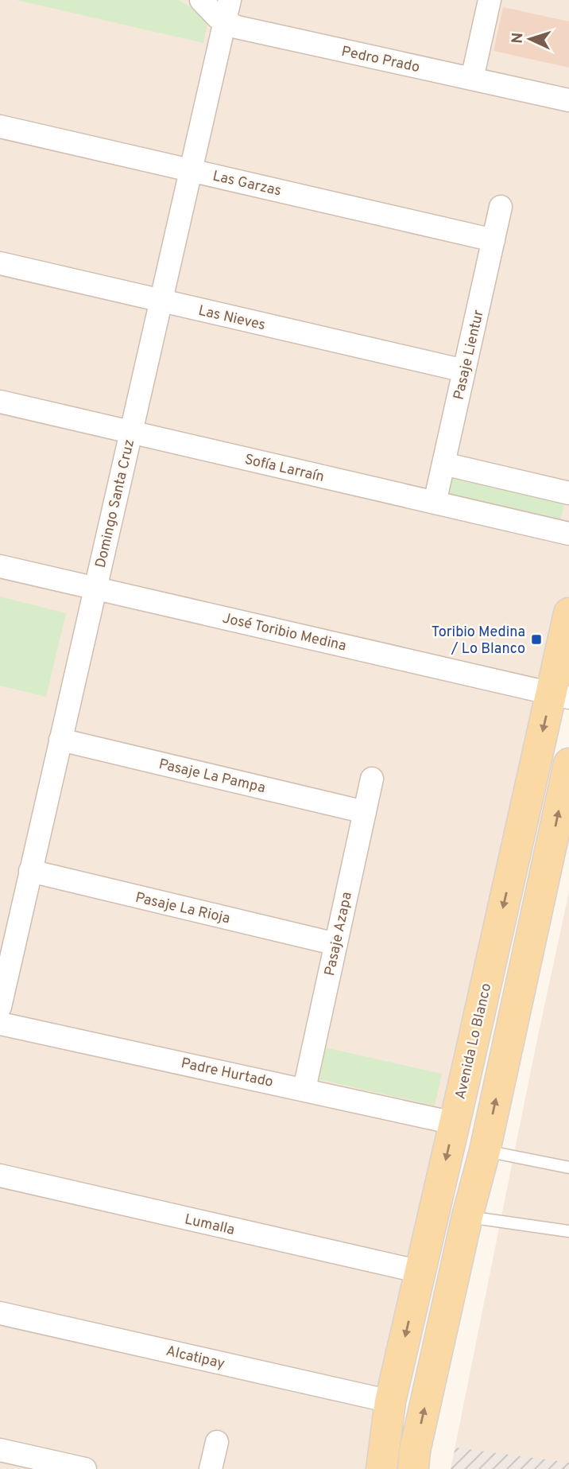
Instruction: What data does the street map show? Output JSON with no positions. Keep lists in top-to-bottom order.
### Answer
{
  "streets": {
    "main road": ["Avenida Lo Blanco"],
    "street": [
      "Pedro Prado",
      "Las Garzas",
      "Las Nieves",
      "Pasaje Lientur",
      "Sofía Larraín",
      "Domingo Santa Cruz",
      "José Toribio Medina",
      "Pasaje La Pampa",
      "Pasaje La Rioja",
      "Pasaje Azapa",
      "Padre Hurtado",
      "Lumalla",
      "Alcatipay"
    ]
  },
  "crossings": [
    ["Pedro Prado", "Domingo Santa Cruz"],
    ["Las Garzas", "Pasaje Lientur"],
    ["Las Garzas", "Domingo Santa Cruz"],
    ["Las Nieves", "Pasaje Lientur"],
    ["Las Nieves", "Domingo Santa Cruz"],
    ["Pasaje Lientur", "Sofía Larraín"],
    ["Sofía Larraín", "Domingo Santa Cruz"],
    ["Domingo Santa Cruz", "José Toribio Medina"],
    ["Domingo Santa Cruz", "Pasaje La Pampa"],
    ["Domingo Santa Cruz", "Pasaje La Rioja"],
    ["José Toribio Medina", "Avenida Lo Blanco"],
    ["Pasaje La Pampa", "Pasaje Azapa"],
    ["Pasaje La Rioja", "Pasaje Azapa"],
    ["Pasaje Azapa", "Padre Hurtado"],
    ["Avenida Lo Blanco", "Padre Hurtado"],
    ["Avenida Lo Blanco", "Lumalla"],
    ["Avenida Lo Blanco", "Alcatipay"]
  ],
  "places": {
    "transit": ["Toribio Medina / Lo Blanco"]
  },
  "north": "left"
}
